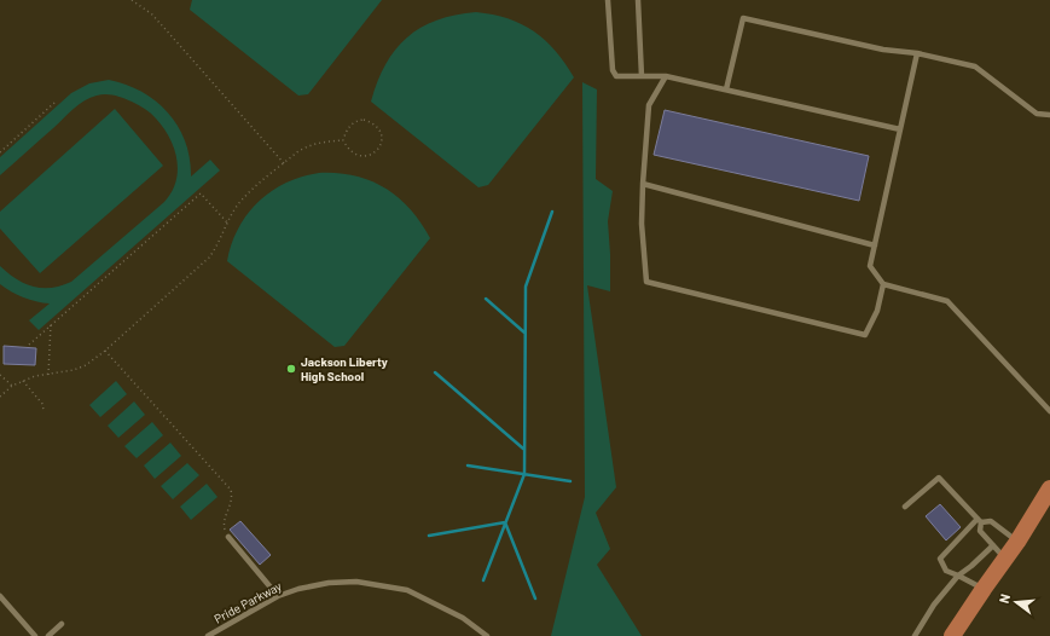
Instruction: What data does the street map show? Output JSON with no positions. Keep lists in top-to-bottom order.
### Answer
{
  "streets": {
    "lane": ["Pride Parkway"]
  },
  "places": ["Jackson Liberty High School"],
  "north": "left"
}
